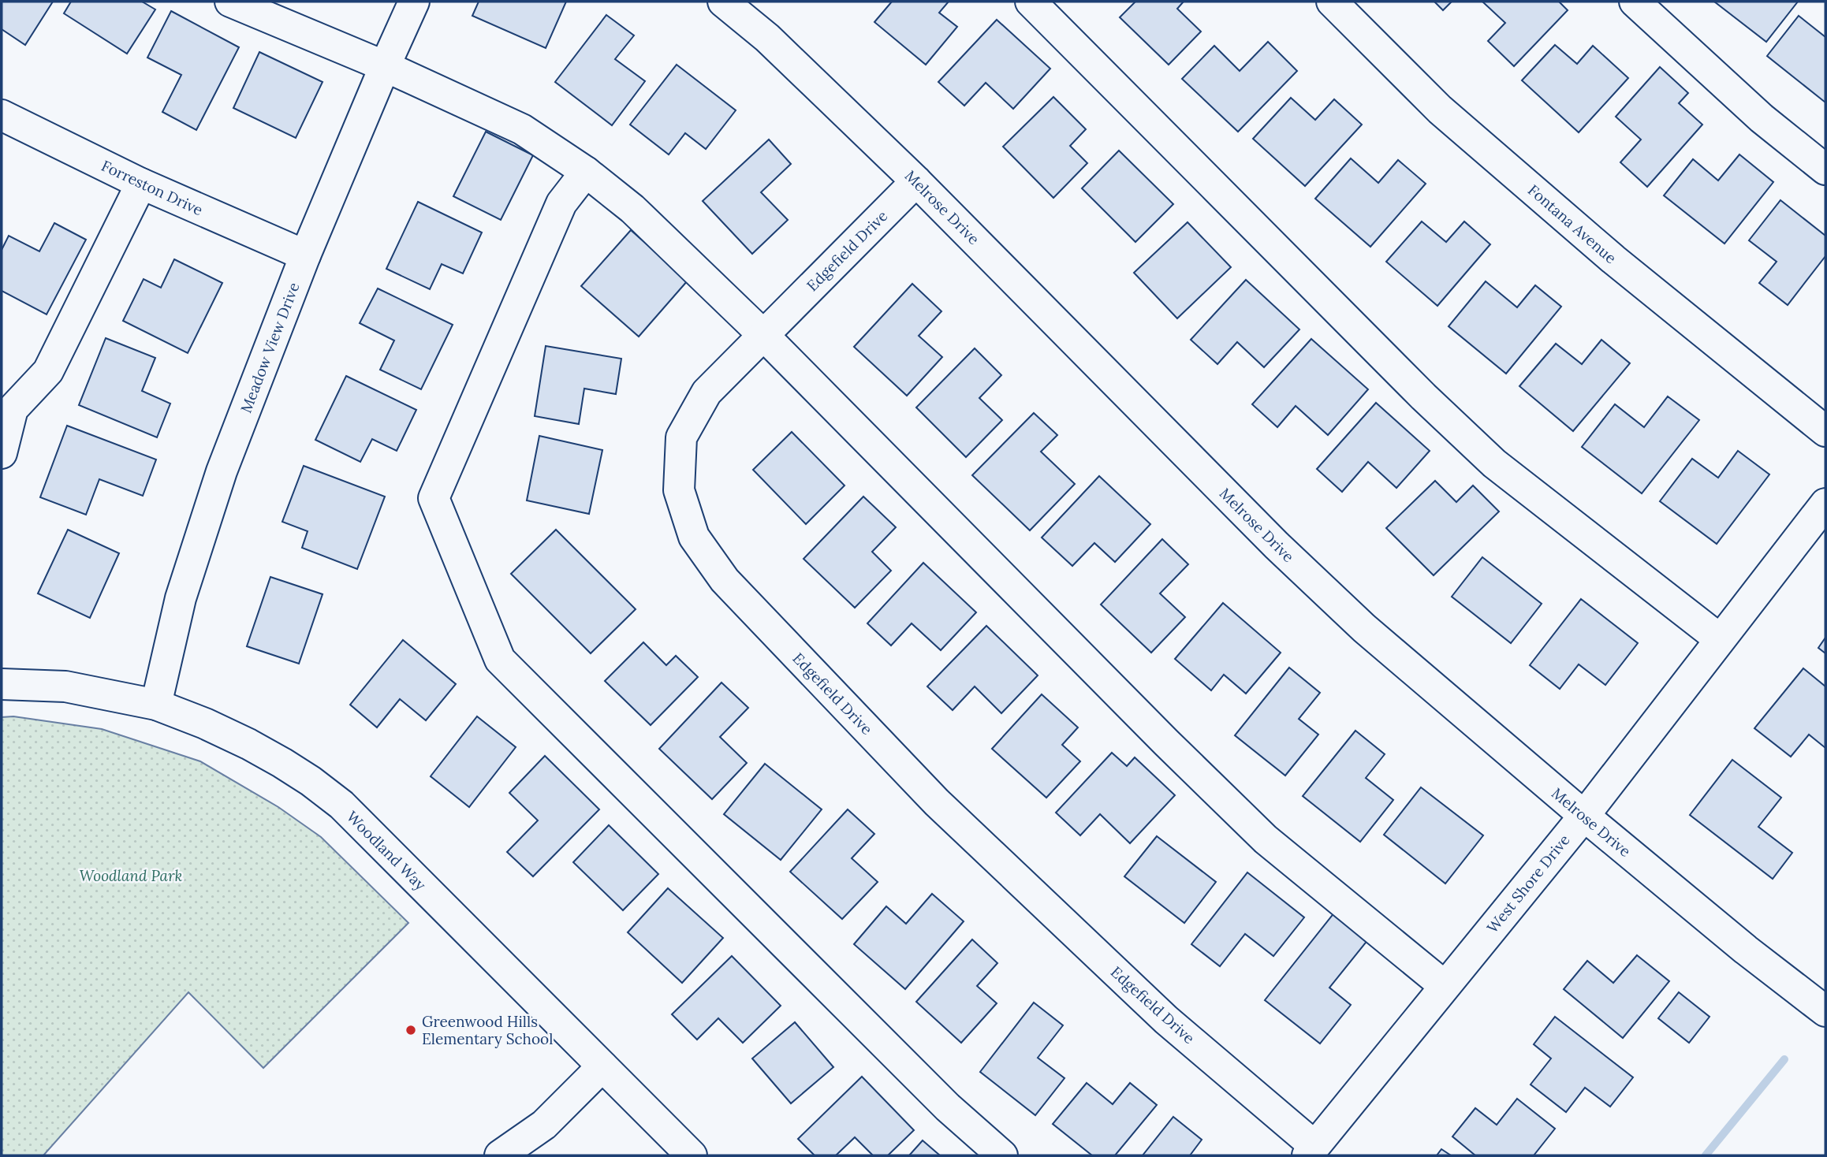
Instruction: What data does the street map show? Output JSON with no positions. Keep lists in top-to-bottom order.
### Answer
{
  "streets": {
    "street": [
      "Forreston Drive",
      "Melrose Drive",
      "Fontana Avenue",
      "Edgefield Drive",
      "Meadow View Drive",
      "Woodland Way",
      "West Shore Drive"
    ]
  },
  "crossings": [
    ["Forreston Drive", "Meadow View Drive"],
    ["Melrose Drive", "Edgefield Drive"],
    ["Melrose Drive", "West Shore Drive"],
    ["Edgefield Drive", "West Shore Drive"],
    ["Meadow View Drive", "Woodland Way"]
  ],
  "parks": ["Woodland Park"],
  "places": ["Greenwood Hills Elementary School"]
}
